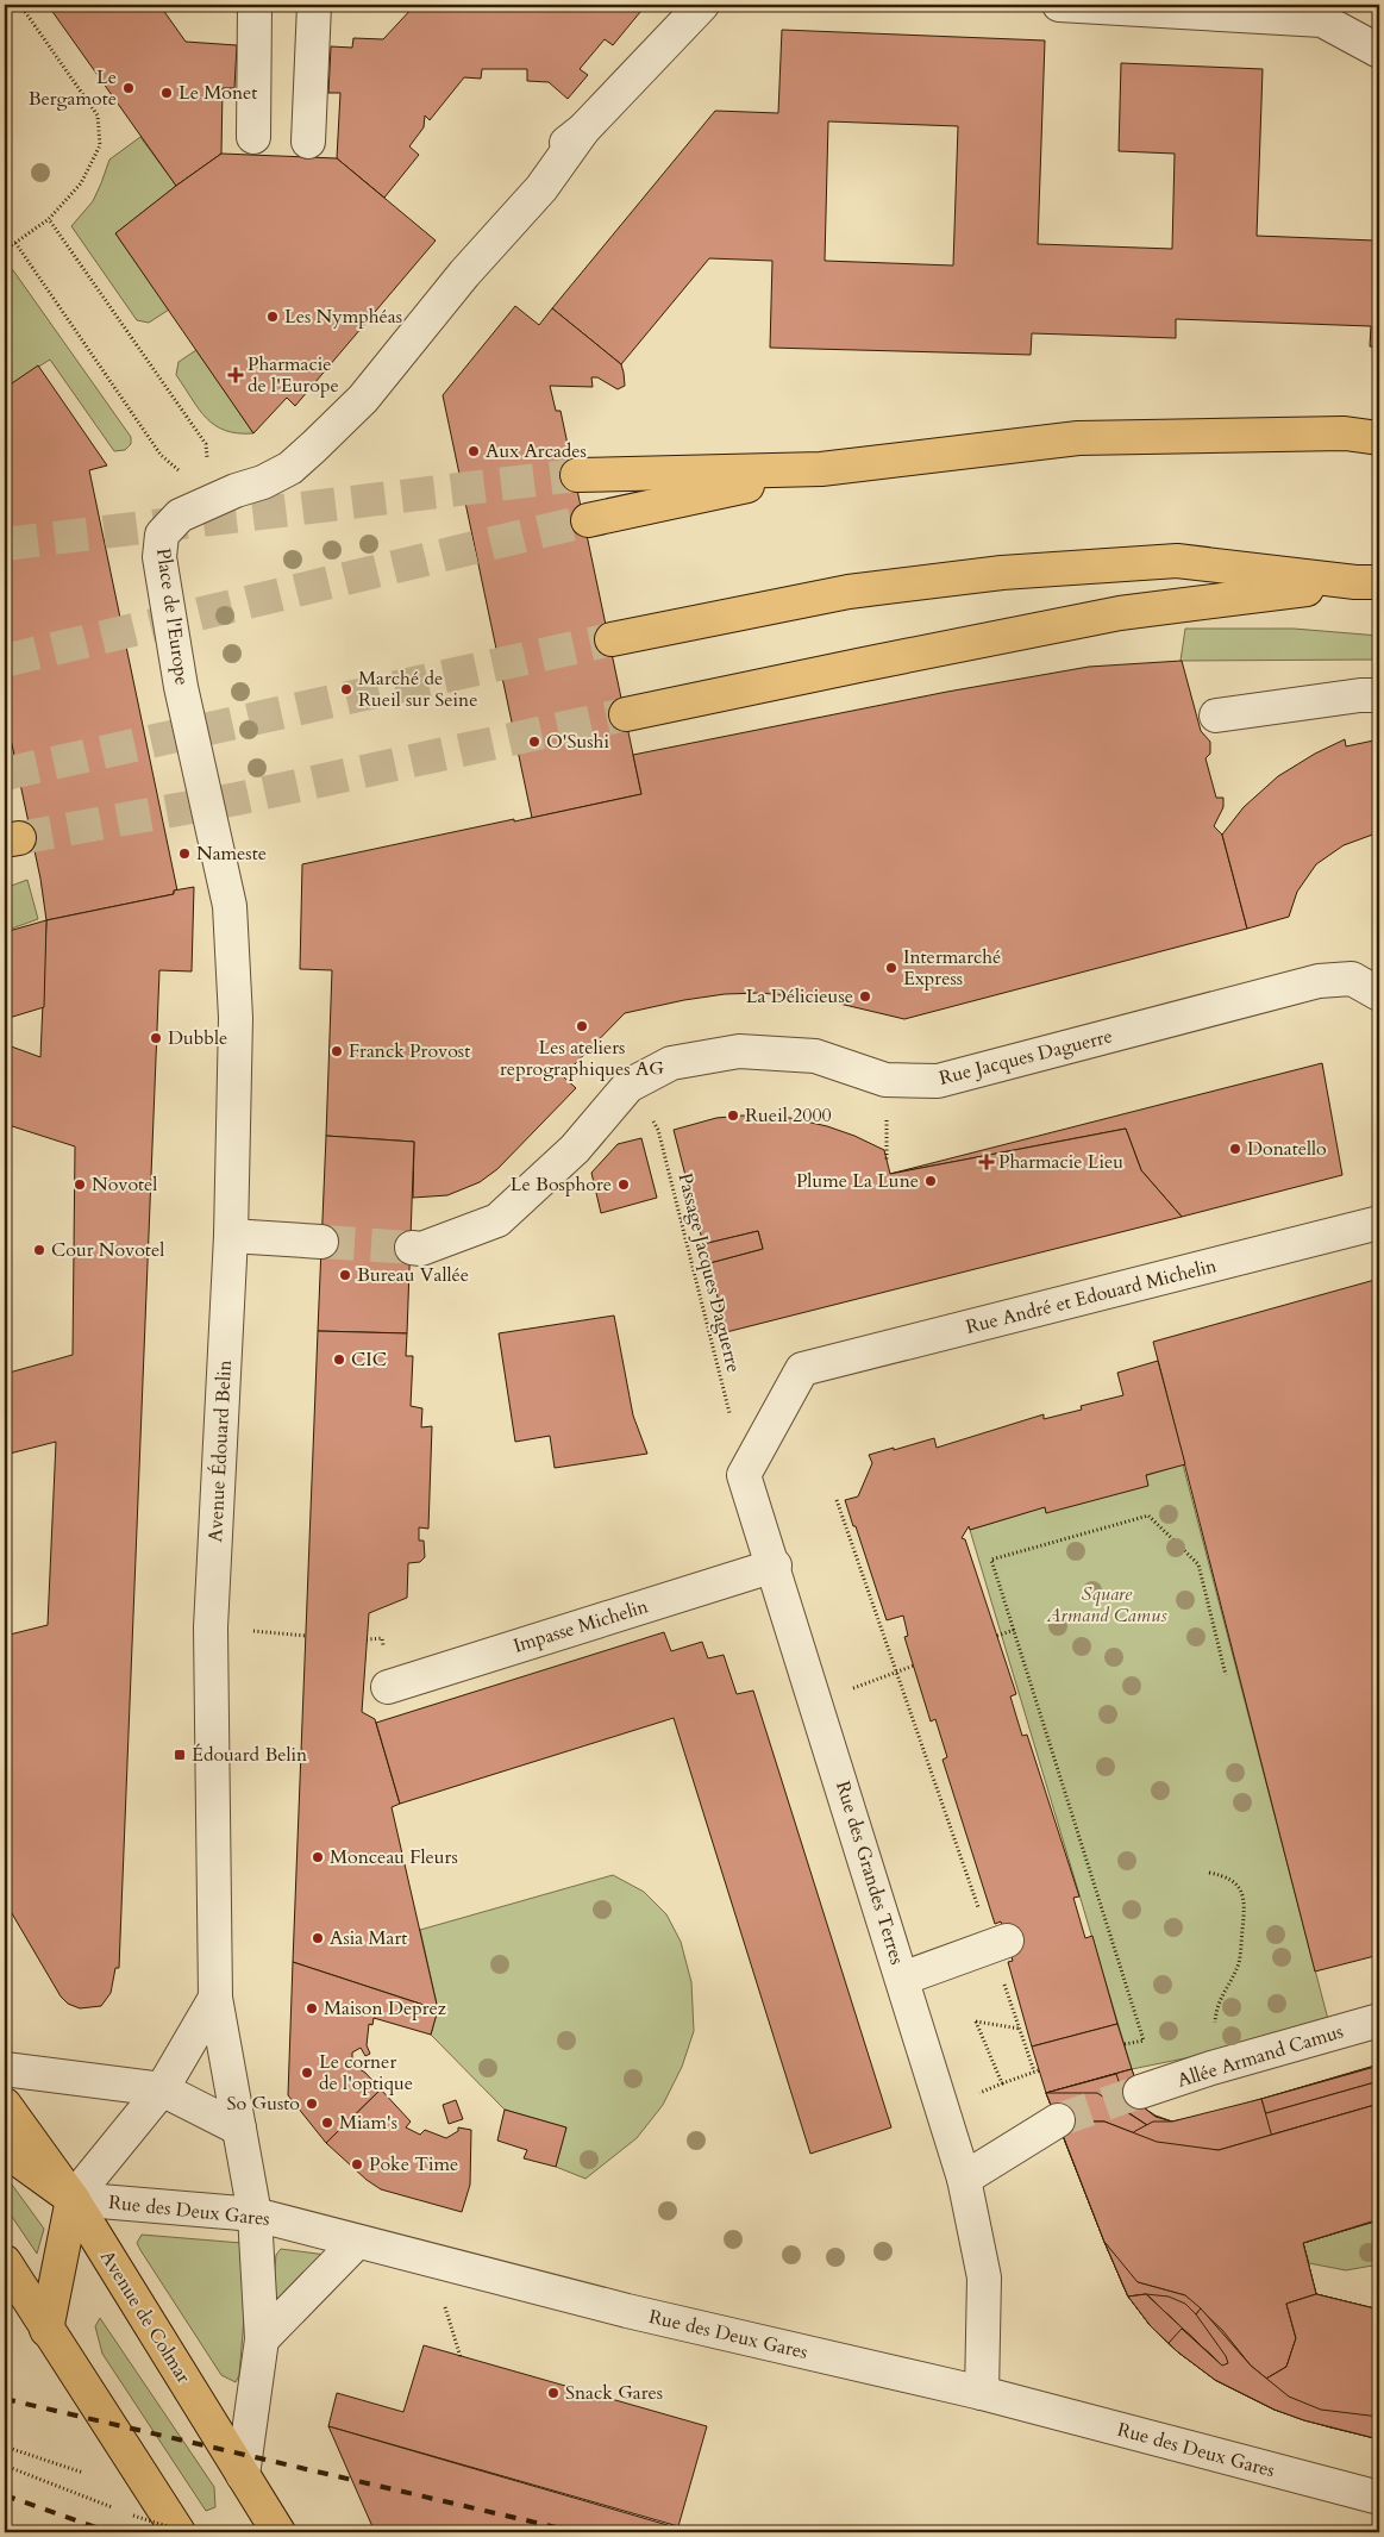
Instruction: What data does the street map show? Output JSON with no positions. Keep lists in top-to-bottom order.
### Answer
{
  "streets": {
    "main road": ["Avenue de Colmar"],
    "street": [
      "Place de l'Europe",
      "Rue Jacques Daguerre",
      "Rue André et Edouard Michelin",
      "Avenue Édouard Belin",
      "Impasse Michelin",
      "Rue des Grandes Terres",
      "Allée Armand Camus",
      "Rue des Deux Gares"
    ],
    "path": ["Passage Jacques Daguerre"]
  },
  "crossings": [
    ["Place de l'Europe", "Avenue Édouard Belin"],
    ["Rue Jacques Daguerre", "Passage Jacques Daguerre"],
    ["Passage Jacques Daguerre", "Rue André et Edouard Michelin"],
    ["Passage Jacques Daguerre", "Rue des Grandes Terres"],
    ["Rue André et Edouard Michelin", "Rue des Grandes Terres"],
    ["Avenue Édouard Belin", "Rue des Deux Gares"],
    ["Avenue Édouard Belin", "Avenue de Colmar"],
    ["Impasse Michelin", "Rue des Grandes Terres"],
    ["Rue des Grandes Terres", "Rue des Deux Gares"],
    ["Rue des Deux Gares", "Avenue de Colmar"]
  ],
  "parks": ["Square Armand Camus"],
  "places": {
    "other": [
      "Le Bergamote",
      "Le Monet",
      "Les Nymphéas",
      "Aux Arcades",
      "Marché de Rueil sur Seine",
      "O'Sushi",
      "Nameste",
      "Intermarché Express",
      "La Délicieuse",
      "Les ateliers reprographiques AG",
      "Dubble",
      "Franck Provost",
      "Rueil 2000",
      "Donatello",
      "Plume La Lune",
      "Novotel",
      "Le Bosphore",
      "Cour Novotel",
      "Bureau Vallée",
      "CIC",
      "Monceau Fleurs",
      "Asia Mart",
      "Maison Deprez",
      "Le corner de l'optique",
      "So Gusto",
      "Miam's",
      "Poke Time",
      "Snack Gares"
    ],
    "health": ["Pharmacie de l'Europe", "Pharmacie Lieu"],
    "transit": ["Édouard Belin"]
  }
}
